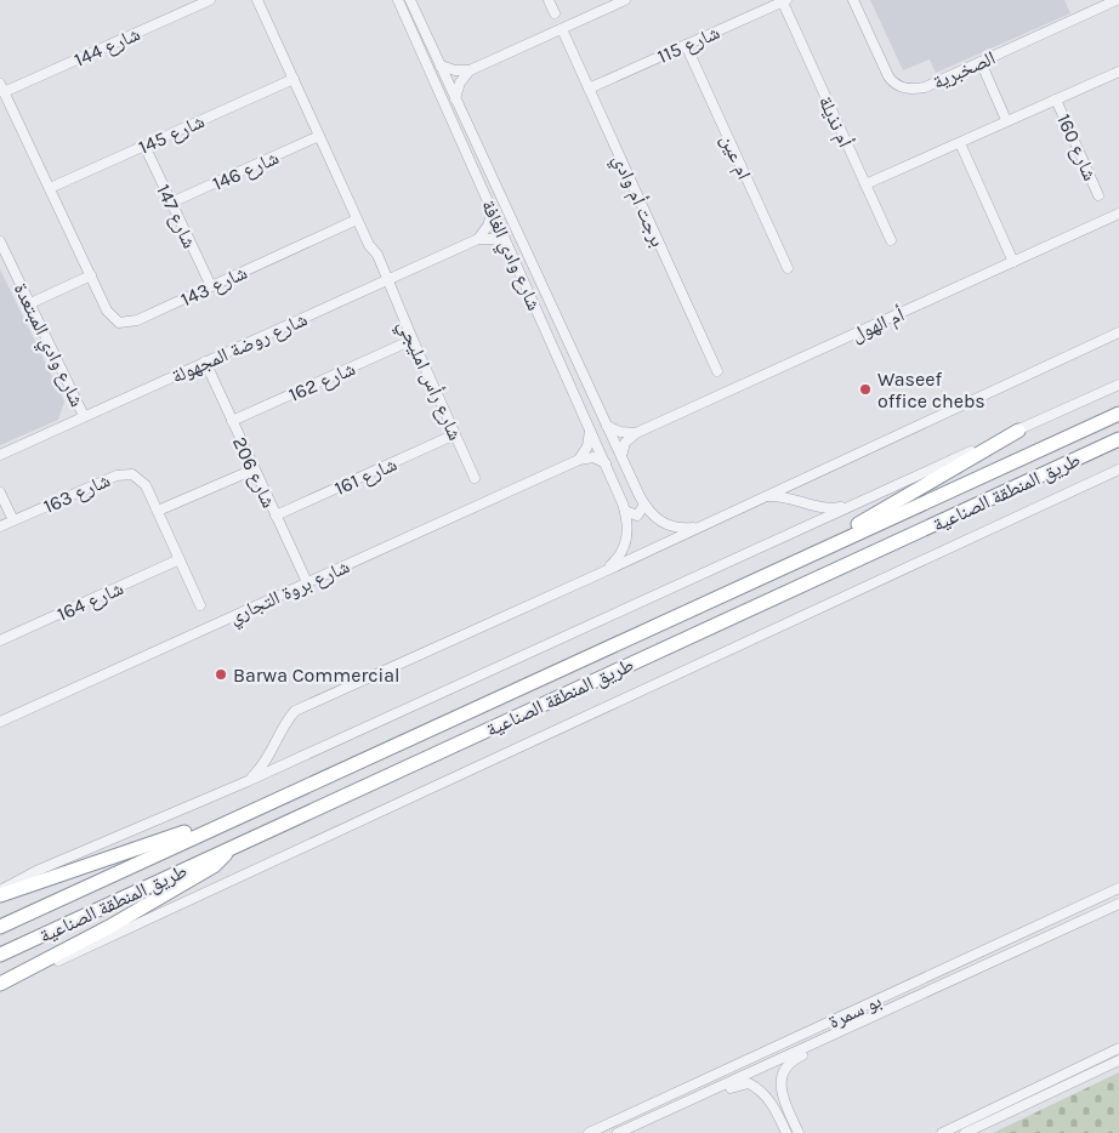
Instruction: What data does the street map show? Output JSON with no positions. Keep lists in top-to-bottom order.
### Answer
{
  "streets": {
    "highway": ["طريق المنطقة الصناعية"],
    "street": [
      "شارع 115",
      "شارع 144",
      "الصخبرية",
      "أم نذيلة",
      "شارع 145",
      "شارع 160",
      "ام عين",
      "شارع 146",
      "برجت أم وادي",
      "شارع 147",
      "شارع وادي الغافة",
      "شارع 143",
      "أم الهول",
      "شارع وادي المبتعدة",
      "شارع روضة المجهولة",
      "شارع رأس امليجي",
      "شارع 162",
      "شارع 206",
      "شارع 161",
      "شارع 163",
      "شارع بروة التجاري",
      "شارع 164",
      "بو سمرة"
    ]
  },
  "crossings": [
    ["شارع 115", "أم نذيلة"],
    ["شارع 115", "ام عين"],
    ["شارع 115", "برجت أم وادي"],
    ["شارع 144", "شارع 143"],
    ["شارع 145", "شارع 147"],
    ["شارع 145", "شارع 143"],
    ["شارع 146", "شارع 147"],
    ["شارع 147", "شارع 143"],
    ["شارع وادي المبتعدة", "شارع روضة المجهولة"],
    ["شارع روضة المجهولة", "شارع رأس امليجي"],
    ["شارع روضة المجهولة", "شارع 206"],
    ["شارع رأس امليجي", "شارع 162"],
    ["شارع رأس امليجي", "شارع 161"],
    ["شارع 162", "شارع 206"],
    ["شارع 206", "شارع 161"],
    ["شارع 206", "شارع بروة التجاري"],
    ["شارع 163", "شارع 164"]
  ],
  "places": ["Waseef office chebs", "Barwa Commercial"]
}
